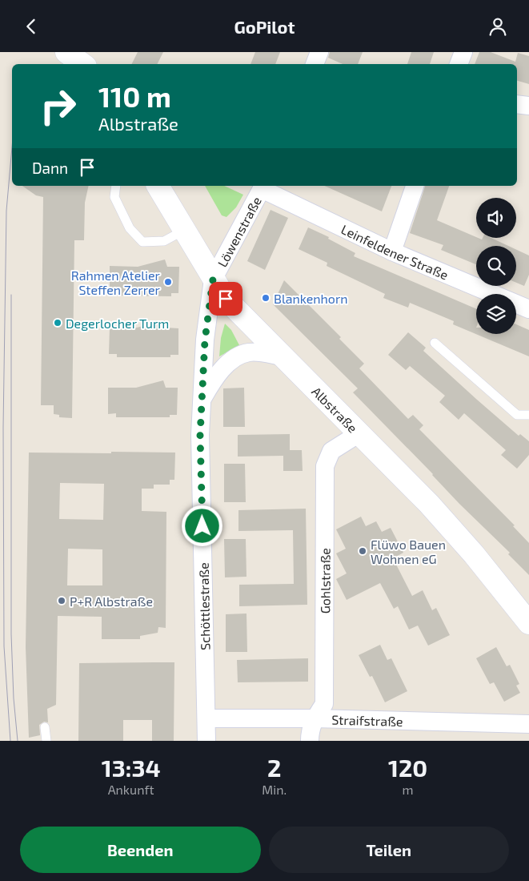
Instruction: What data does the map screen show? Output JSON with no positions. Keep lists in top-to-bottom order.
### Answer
{
  "streets": {
    "street": [
      "Löwenstraße",
      "Leinfeldener Straße",
      "Albstraße",
      "Gohlstraße",
      "Schöttlestraße",
      "Straifstraße"
    ]
  },
  "crossings": [
    ["Löwenstraße", "Leinfeldener Straße"],
    ["Löwenstraße", "Albstraße"],
    ["Löwenstraße", "Schöttlestraße"],
    ["Albstraße", "Gohlstraße"],
    ["Albstraße", "Schöttlestraße"],
    ["Gohlstraße", "Straifstraße"],
    ["Schöttlestraße", "Straifstraße"]
  ],
  "places": [
    "Rahmen Atelier Steffen Zerrer",
    "Blankenhorn",
    "Degerlocher Turm",
    "Flüwo Bauen Wohnen eG",
    "P+R Albstraße"
  ],
  "page": {
    "header": "GoPilot",
    "turn": ["110 m", "Albstraße"],
    "then": "Dann",
    "eta": [
      "13:34",
      "Ankunft",
      "2",
      "Min.",
      "120",
      "m"
    ],
    "buttons": ["Beenden", "Teilen"]
  }
}
